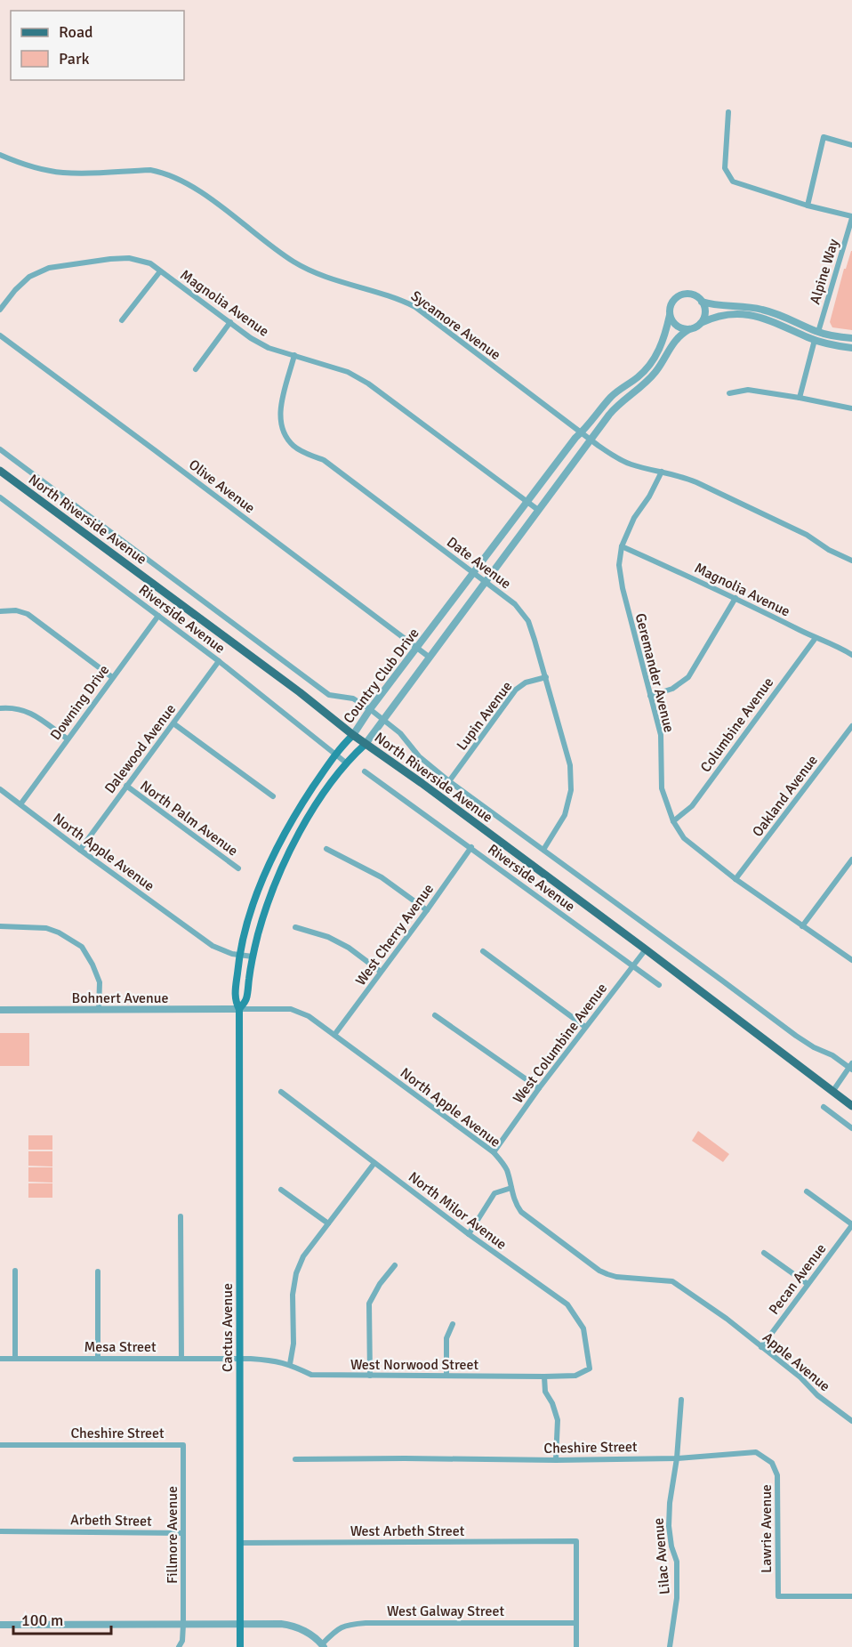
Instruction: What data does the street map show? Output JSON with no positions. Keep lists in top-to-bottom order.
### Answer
{
  "streets": {
    "main road": ["North Riverside Avenue", "Country Club Drive", "Cactus Avenue"],
    "street": [
      "Alpine Way",
      "Magnolia Avenue",
      "Sycamore Avenue",
      "Olive Avenue",
      "Date Avenue",
      "Riverside Avenue",
      "Geremander Avenue",
      "Downing Drive",
      "Lupin Avenue",
      "Columbine Avenue",
      "Dalewood Avenue",
      "Oakland Avenue",
      "North Palm Avenue",
      "North Apple Avenue",
      "West Cherry Avenue",
      "Bohnert Avenue",
      "West Columbine Avenue",
      "North Milor Avenue",
      "Pecan Avenue",
      "Mesa Street",
      "Apple Avenue",
      "West Norwood Street",
      "Cheshire Street",
      "Arbeth Street",
      "Lawrie Avenue",
      "West Arbeth Street",
      "Fillmore Avenue",
      "Lilac Avenue",
      "West Galway Street"
    ]
  },
  "crossings": [
    ["Magnolia Avenue", "Date Avenue"],
    ["Magnolia Avenue", "Geremander Avenue"],
    ["Magnolia Avenue", "Country Club Drive"],
    ["Magnolia Avenue", "Columbine Avenue"],
    ["Sycamore Avenue", "Geremander Avenue"],
    ["Sycamore Avenue", "Country Club Drive"],
    ["Olive Avenue", "Country Club Drive"],
    ["North Riverside Avenue", "Date Avenue"],
    ["North Riverside Avenue", "Country Club Drive"],
    ["North Riverside Avenue", "Lupin Avenue"],
    ["North Riverside Avenue", "West Columbine Avenue"],
    ["Date Avenue", "Country Club Drive"],
    ["Date Avenue", "Lupin Avenue"],
    ["Riverside Avenue", "Country Club Drive"],
    ["Riverside Avenue", "Downing Drive"],
    ["Riverside Avenue", "Dalewood Avenue"],
    ["Riverside Avenue", "West Cherry Avenue"],
    ["Riverside Avenue", "West Columbine Avenue"],
    ["Geremander Avenue", "Columbine Avenue"],
    ["Geremander Avenue", "Oakland Avenue"],
    ["Country Club Drive", "North Apple Avenue"],
    ["Country Club Drive", "Bohnert Avenue"],
    ["Country Club Drive", "Cactus Avenue"],
    ["Downing Drive", "North Apple Avenue"],
    ["Dalewood Avenue", "North Palm Avenue"],
    ["Dalewood Avenue", "North Apple Avenue"],
    ["North Apple Avenue", "West Cherry Avenue"],
    ["North Apple Avenue", "Bohnert Avenue"],
    ["North Apple Avenue", "West Columbine Avenue"],
    ["North Apple Avenue", "Cactus Avenue"],
    ["North Apple Avenue", "Apple Avenue"],
    ["Bohnert Avenue", "Cactus Avenue"],
    ["North Milor Avenue", "West Norwood Street"],
    ["Pecan Avenue", "Apple Avenue"],
    ["Cactus Avenue", "Mesa Street"],
    ["Cactus Avenue", "West Norwood Street"],
    ["Cactus Avenue", "West Arbeth Street"],
    ["Mesa Street", "West Norwood Street"],
    ["Cheshire Street", "Lawrie Avenue"],
    ["Cheshire Street", "Fillmore Avenue"],
    ["Cheshire Street", "Lilac Avenue"],
    ["Arbeth Street", "Fillmore Avenue"],
    ["West Arbeth Street", "West Galway Street"]
  ],
  "legend": ["Road", "Park"],
  "scale_bar": "100 m"
}
